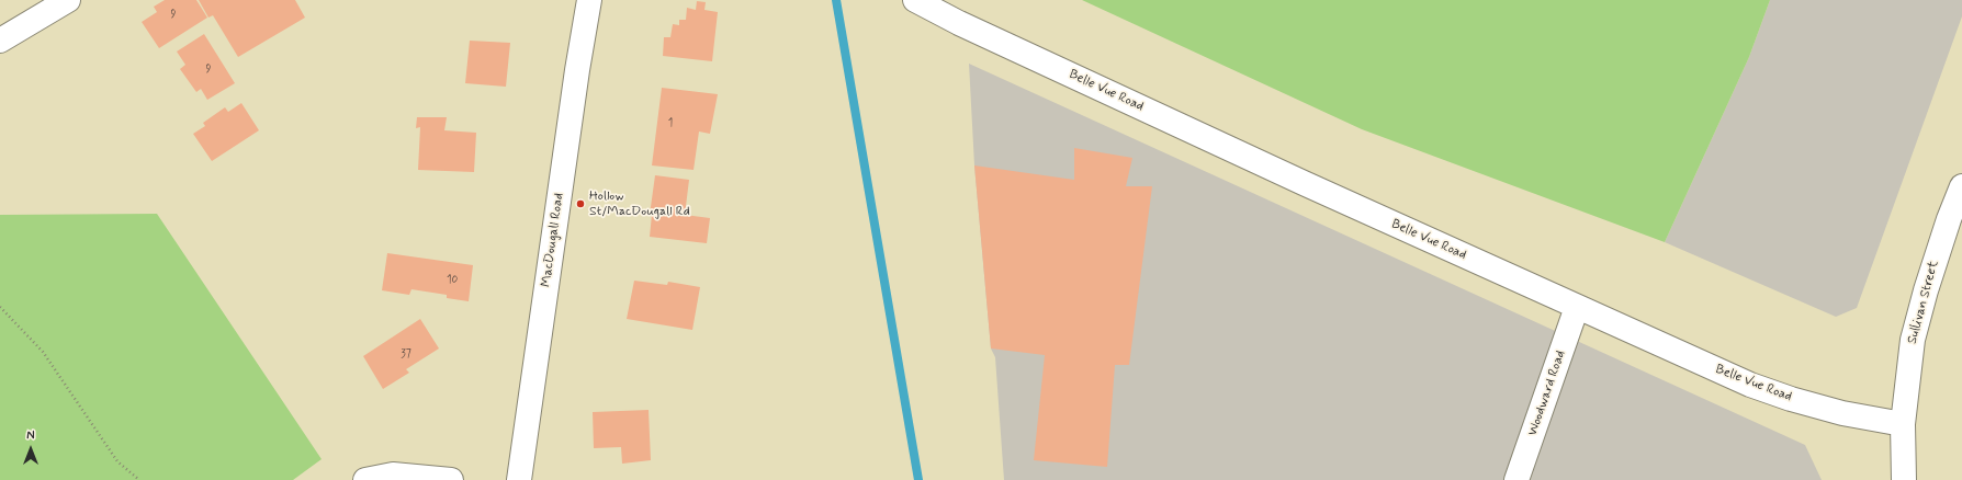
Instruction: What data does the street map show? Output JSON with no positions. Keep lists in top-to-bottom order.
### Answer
{
  "streets": {
    "street": [
      "Belle Vue Road",
      "MacDougall Road",
      "Sullivan Street",
      "Woodward Road"
    ]
  },
  "crossings": [
    ["Belle Vue Road", "Sullivan Street"],
    ["Belle Vue Road", "Woodward Road"]
  ],
  "places": ["Hollow St/MacDougall Rd"],
  "house_numbers": [
    "9",
    "9",
    "1",
    "10",
    "37"
  ],
  "north": "top"
}
